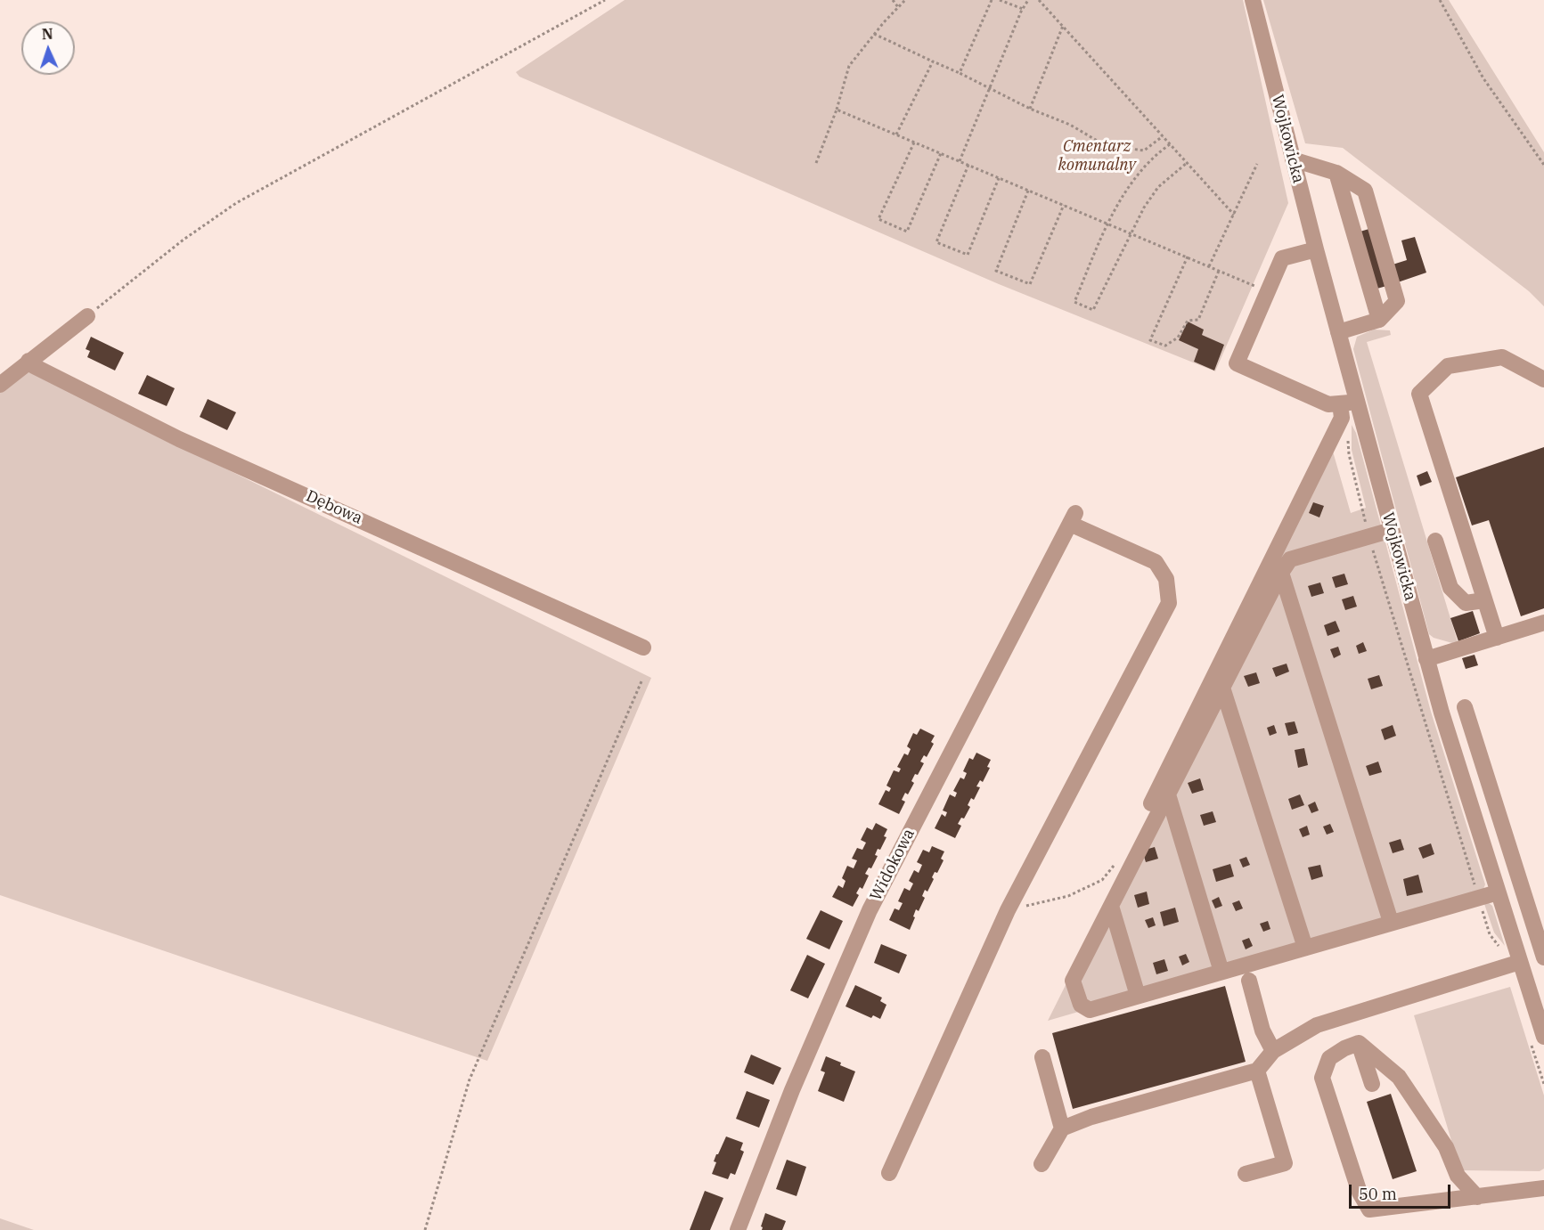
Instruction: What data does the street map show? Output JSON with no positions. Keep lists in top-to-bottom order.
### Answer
{
  "streets": {
    "street": ["Wojkowicka", "Dębowa", "Widokowa"]
  },
  "parks": ["Cmentarz komunalny"],
  "scale_bar": "50 m",
  "north": "top"
}
